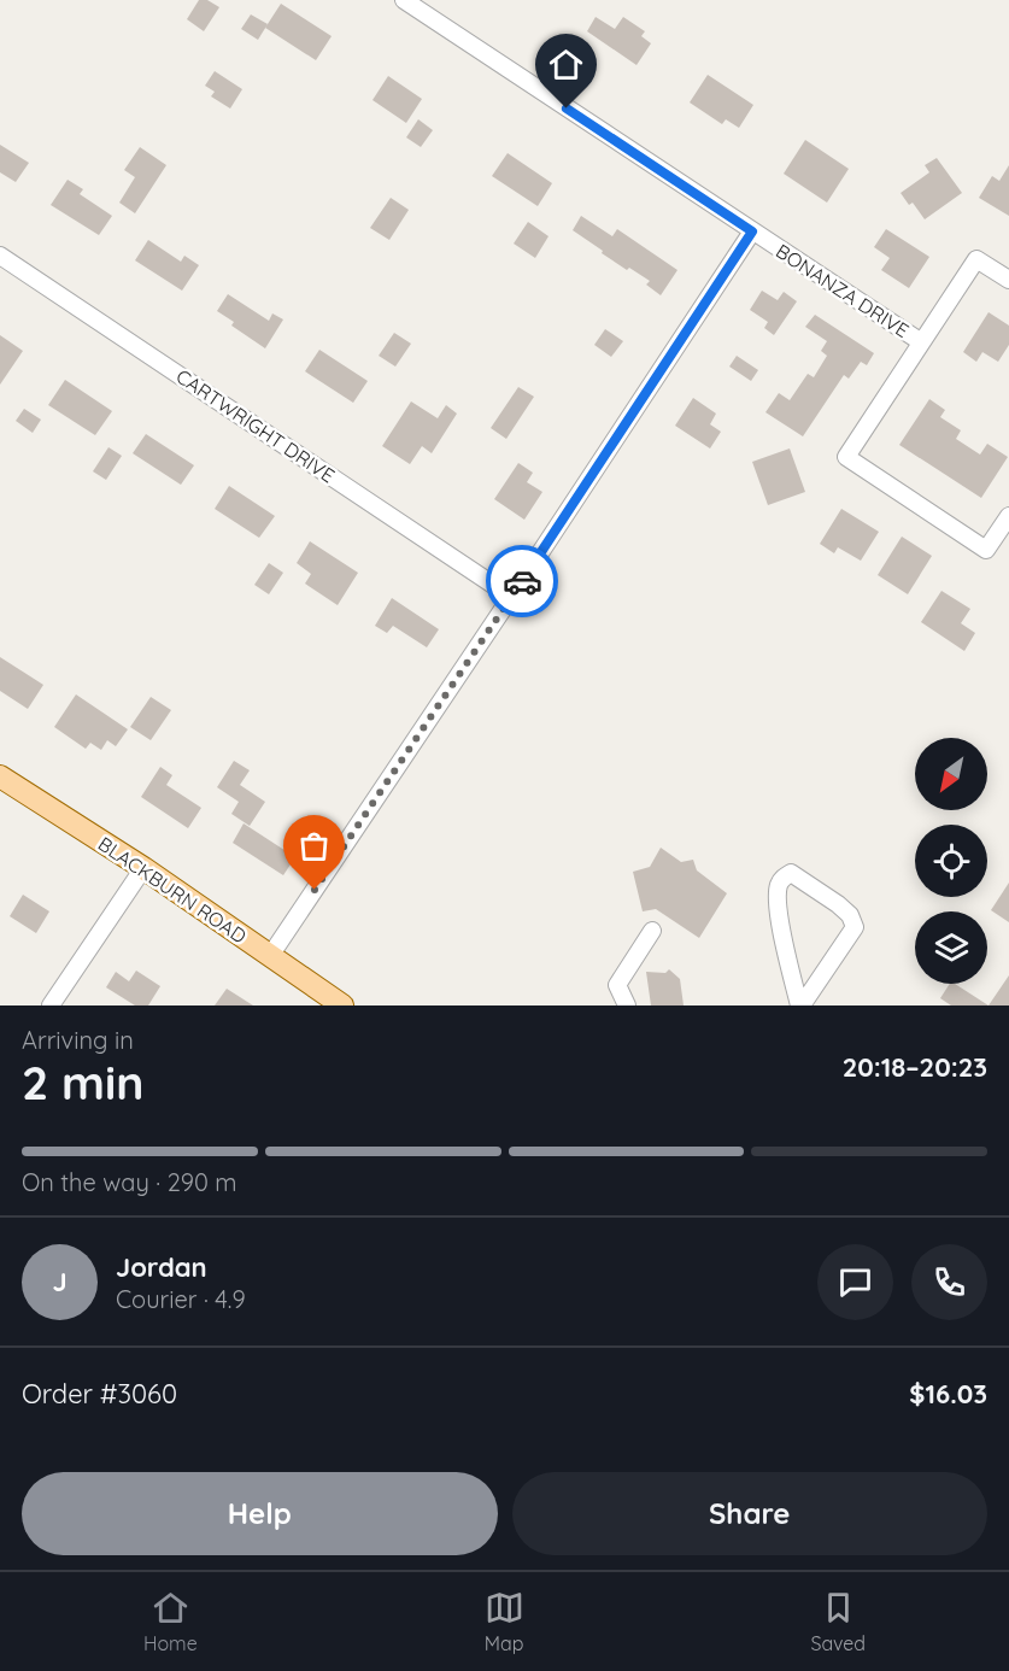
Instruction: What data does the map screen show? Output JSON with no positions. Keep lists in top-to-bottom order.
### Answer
{
  "streets": {
    "main road": ["BLACKBURN ROAD"],
    "street": ["BONANZA DRIVE", "CARTWRIGHT DRIVE"]
  },
  "north": "bottom left",
  "page": {
    "heading": ["2 min", "Arriving in", "20:18–20:23"],
    "panel": [
      "Jordan",
      "Courier · 4.9",
      "Order #3060",
      "$16.03"
    ],
    "bar": "On the way · 290 m",
    "round": "J",
    "buttons": ["Help", "Share"],
    "tabs": ["Home", "Map", "Saved"]
  }
}
